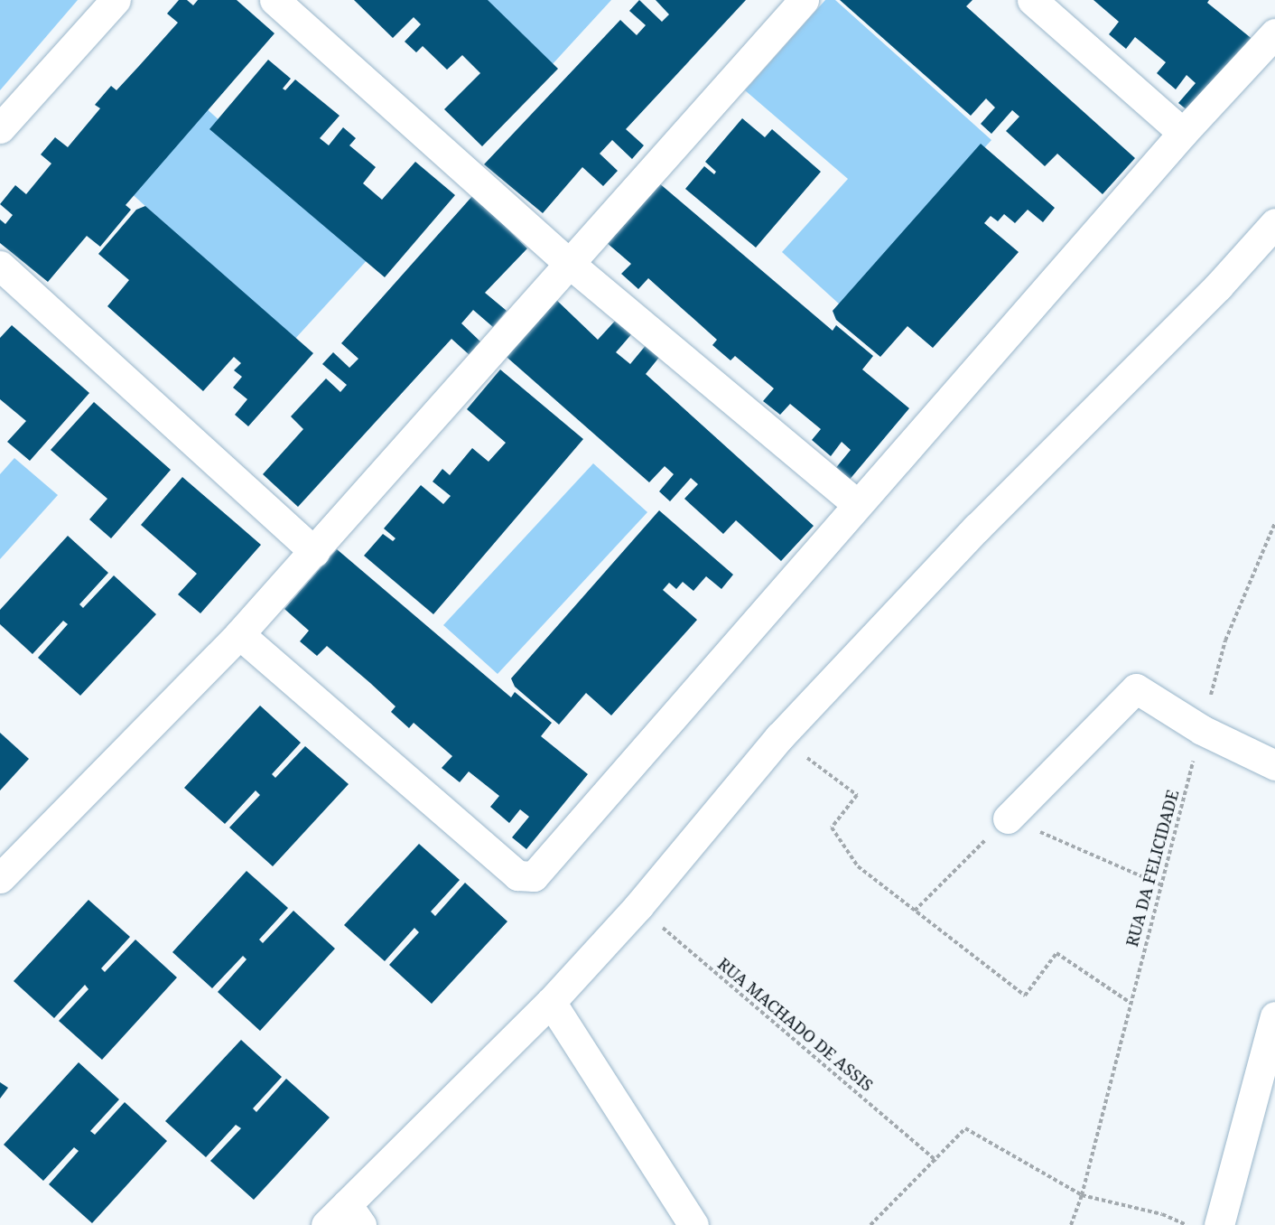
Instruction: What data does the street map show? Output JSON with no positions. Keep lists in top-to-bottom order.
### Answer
{
  "streets": {
    "path": ["RUA DA FELICIDADE", "RUA MACHADO DE ASSIS"]
  }
}
